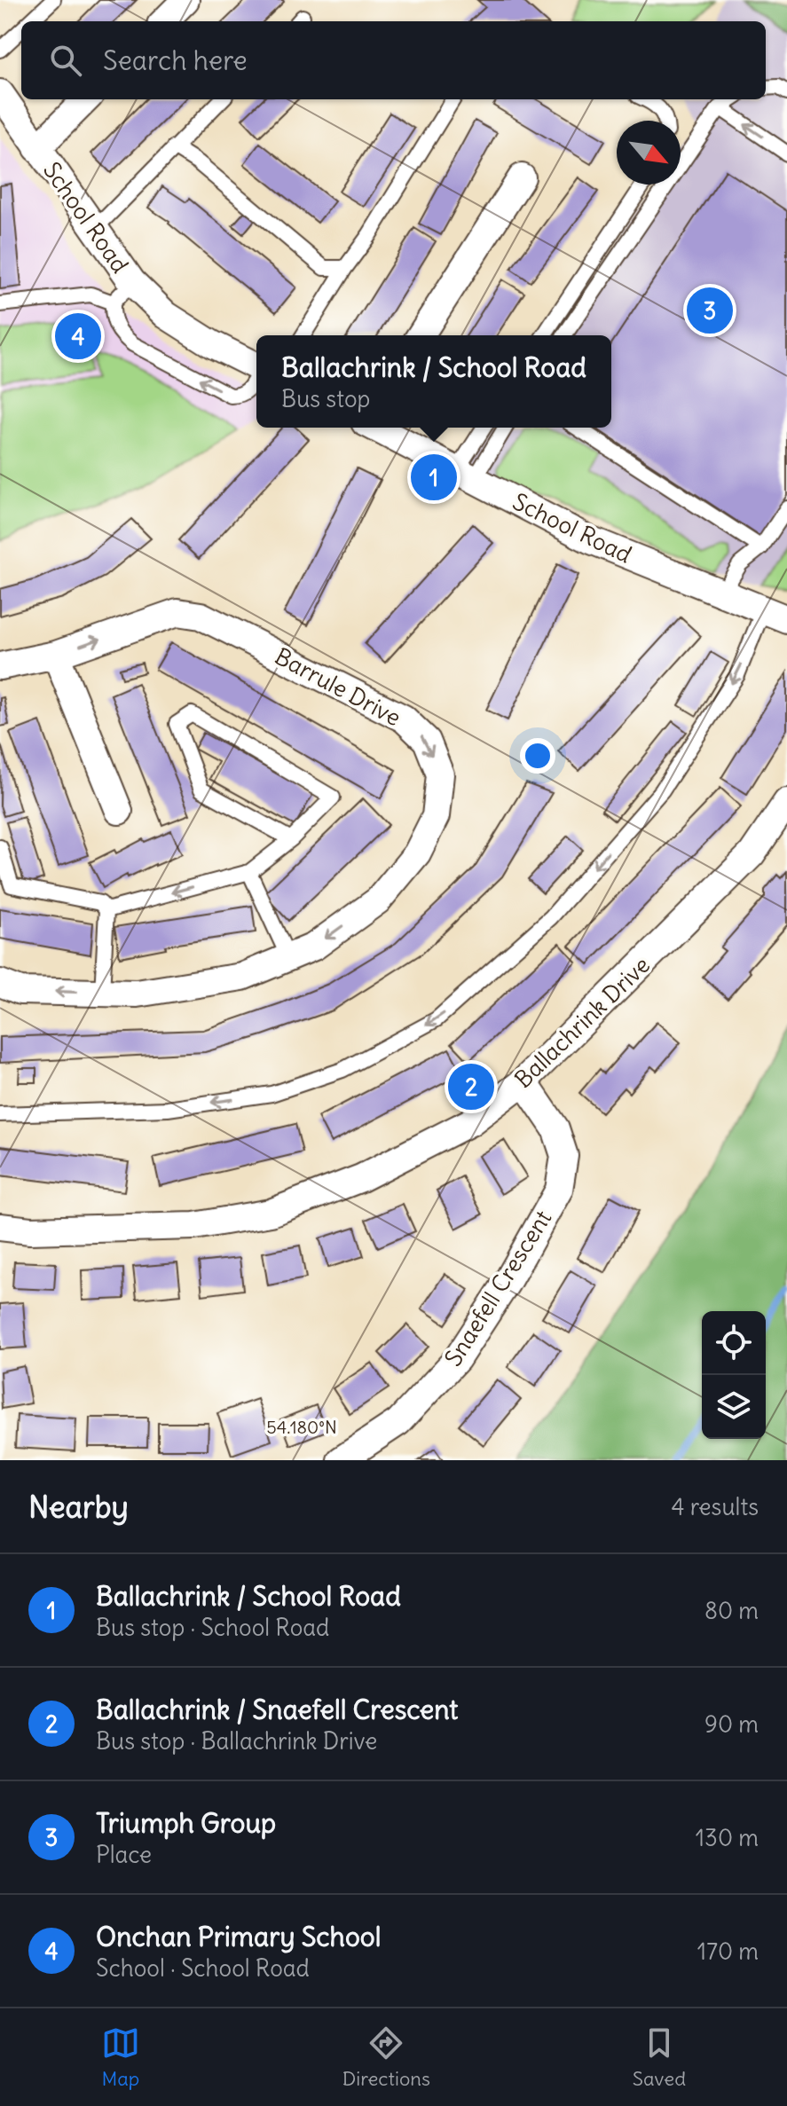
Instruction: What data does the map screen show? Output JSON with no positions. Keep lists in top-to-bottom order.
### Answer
{
  "streets": {
    "street": [
      "School Road",
      "Barrule Drive",
      "Ballachrink Drive",
      "Snaefell Crescent"
    ]
  },
  "crossings": [
    ["Ballachrink Drive", "Snaefell Crescent"]
  ],
  "north": "bottom right",
  "page": {
    "search": "Search here",
    "pins": [
      "3",
      "4",
      "1",
      "2"
    ],
    "popup": ["Ballachrink / School Road", "Bus stop"],
    "heading": ["Nearby", "4 results"],
    "list": [
      {
        "mark": "1",
        "name": "Ballachrink / School Road",
        "note": "Bus stop · School Road",
        "value": "80 m"
      },
      {
        "mark": "2",
        "name": "Ballachrink / Snaefell Crescent",
        "note": "Bus stop · Ballachrink Drive",
        "value": "90 m"
      },
      {
        "mark": "3",
        "name": "Triumph Group",
        "note": "Place",
        "value": "130 m"
      },
      {
        "mark": "4",
        "name": "Onchan Primary School",
        "note": "School · School Road",
        "value": "170 m"
      }
    ],
    "nav": ["Map", "Directions", "Saved"]
  },
  "coordinates": ["54.180°N"]
}
